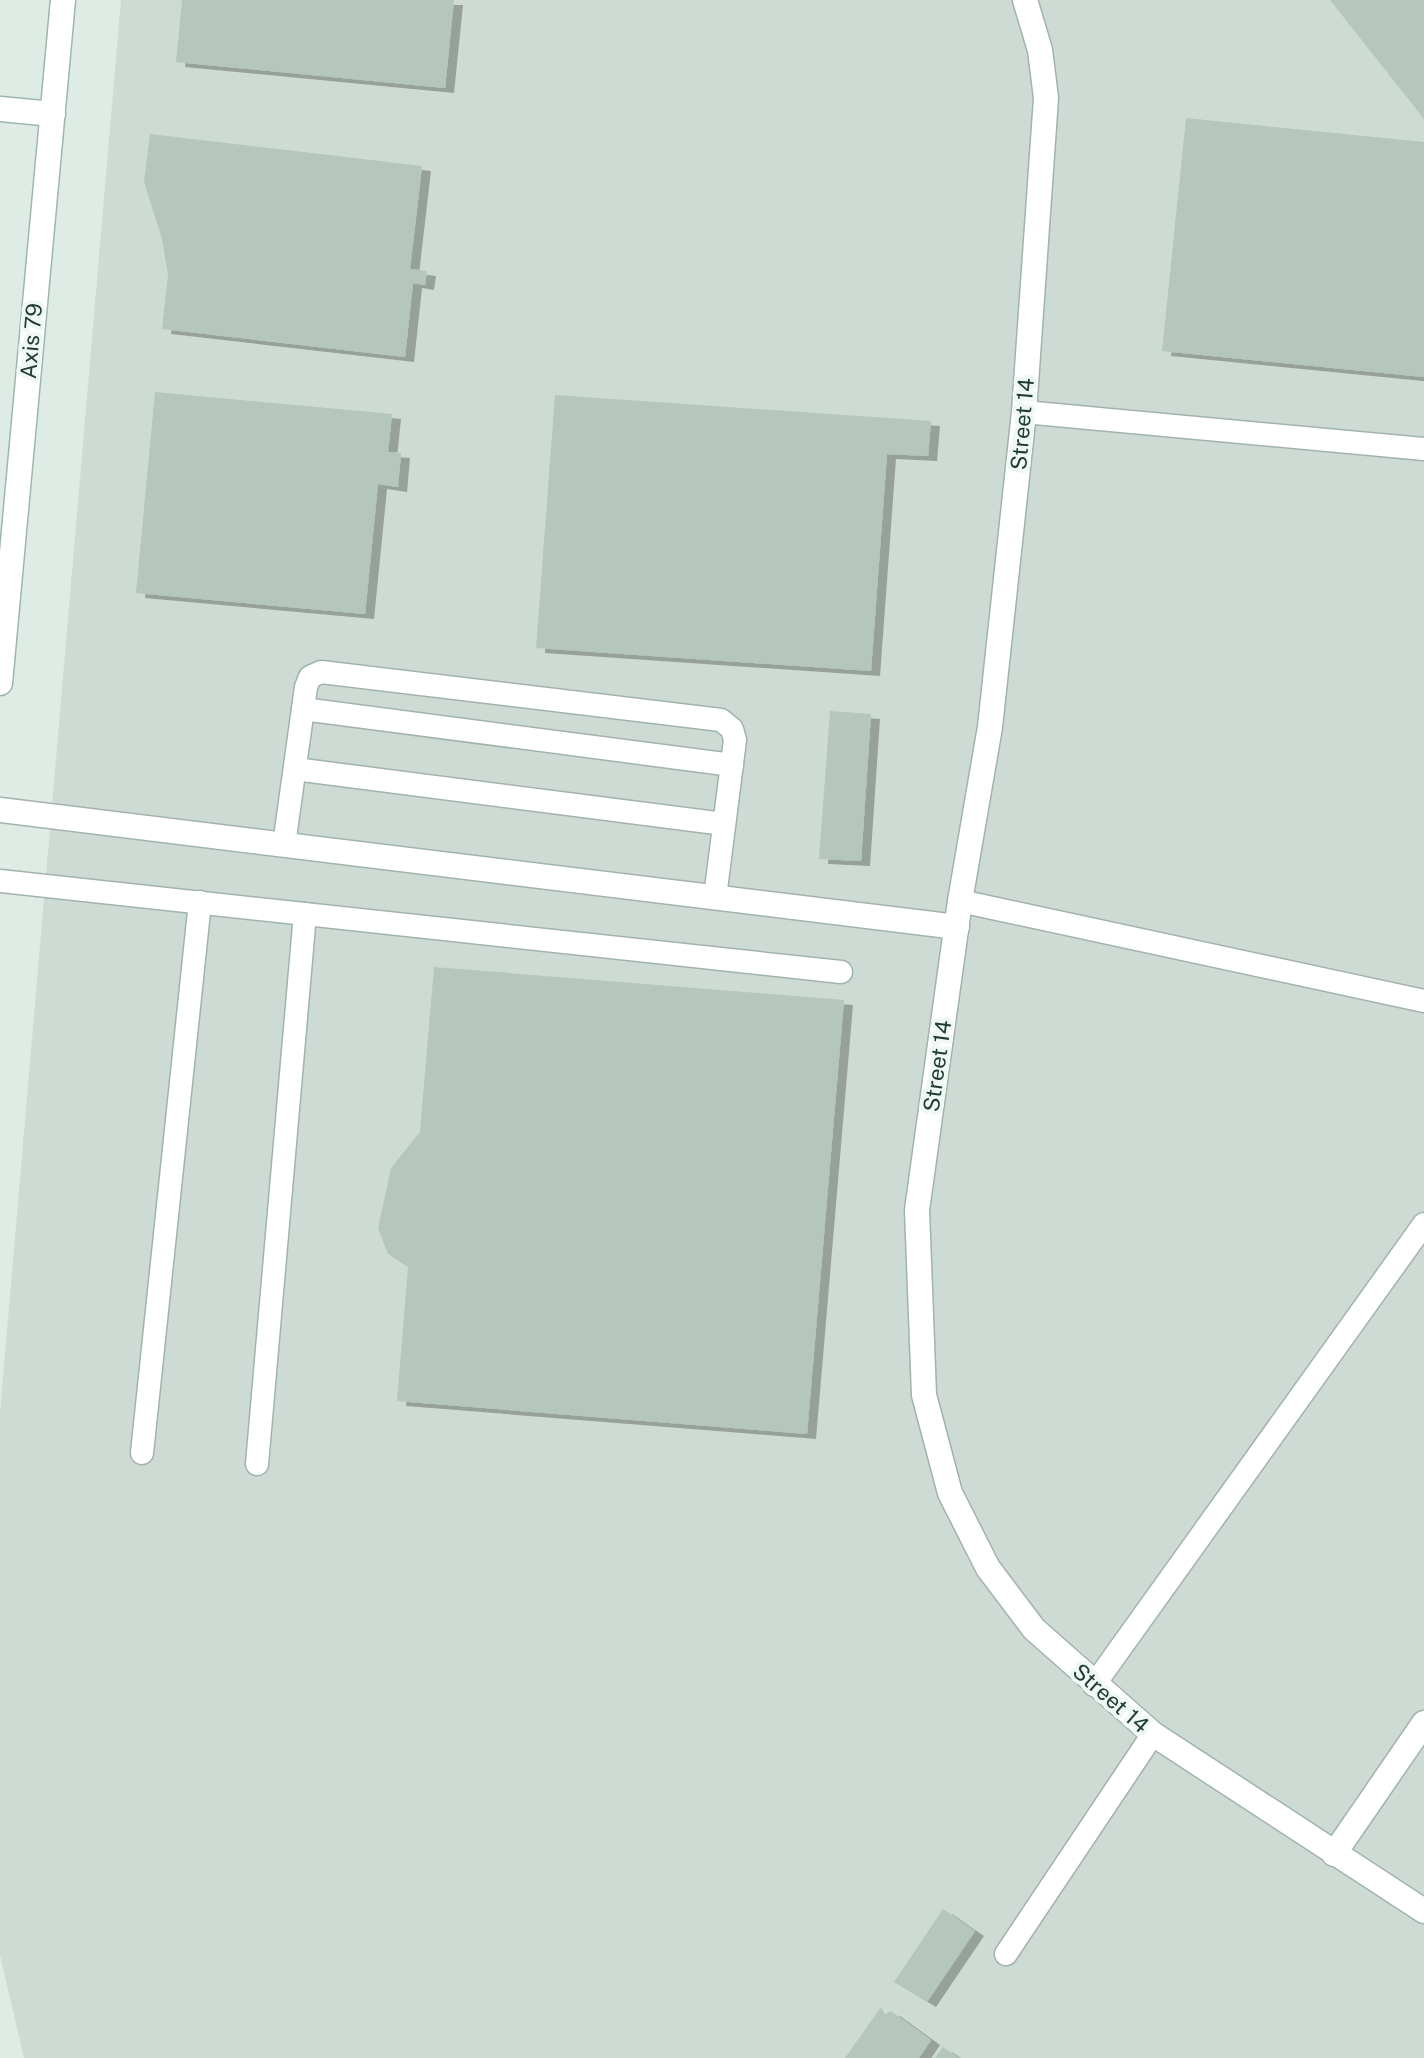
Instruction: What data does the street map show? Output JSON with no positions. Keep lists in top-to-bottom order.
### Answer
{
  "streets": {
    "street": ["Axis 79", "Street 14"]
  }
}
